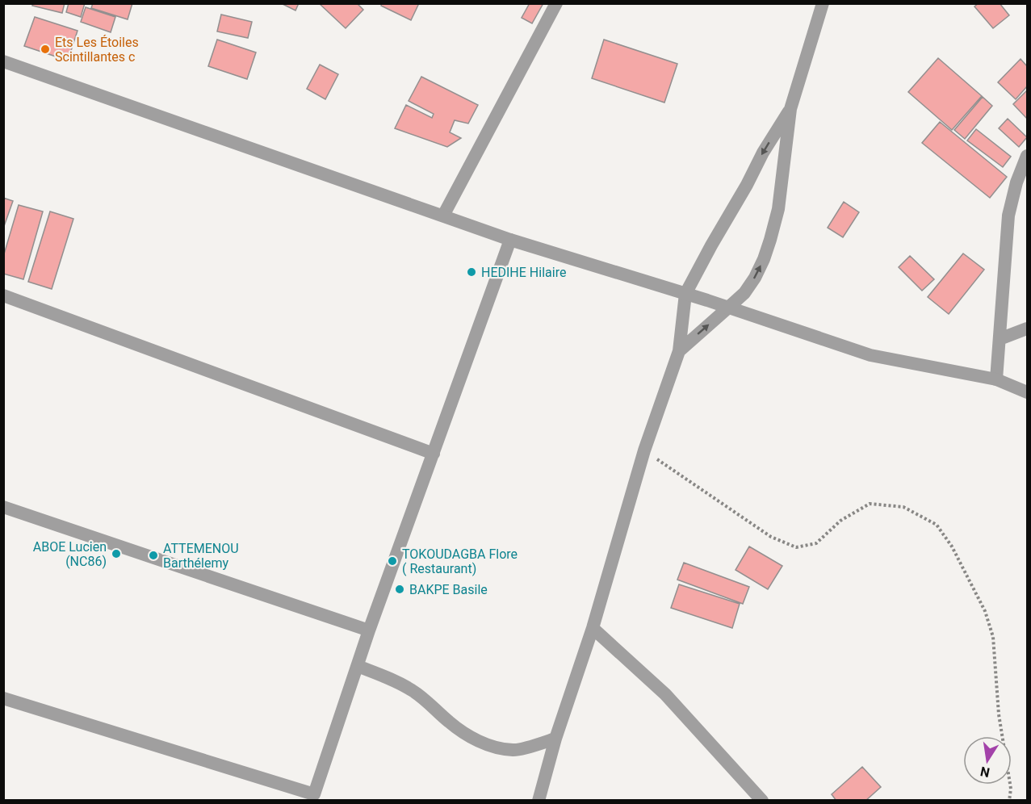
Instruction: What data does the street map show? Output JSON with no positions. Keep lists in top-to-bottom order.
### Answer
{
  "places": [
    "Ets Les Étoiles Scintillantes c",
    "HEDIHE Hilaire",
    "ABOE Lucien (NC86)",
    "ATTEMENOU Barthélemy",
    "TOKOUDAGBA Flore ( Restaurant)",
    "BAKPE Basile"
  ],
  "north": "bottom"
}
